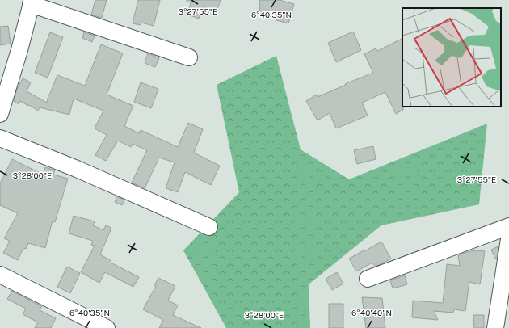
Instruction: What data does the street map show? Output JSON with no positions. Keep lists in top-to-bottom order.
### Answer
{
  "coordinates": [
    "3°27'55\"E",
    "6°40'35\"N",
    "3°28'00\"E",
    "6°40'40\"N"
  ]
}
